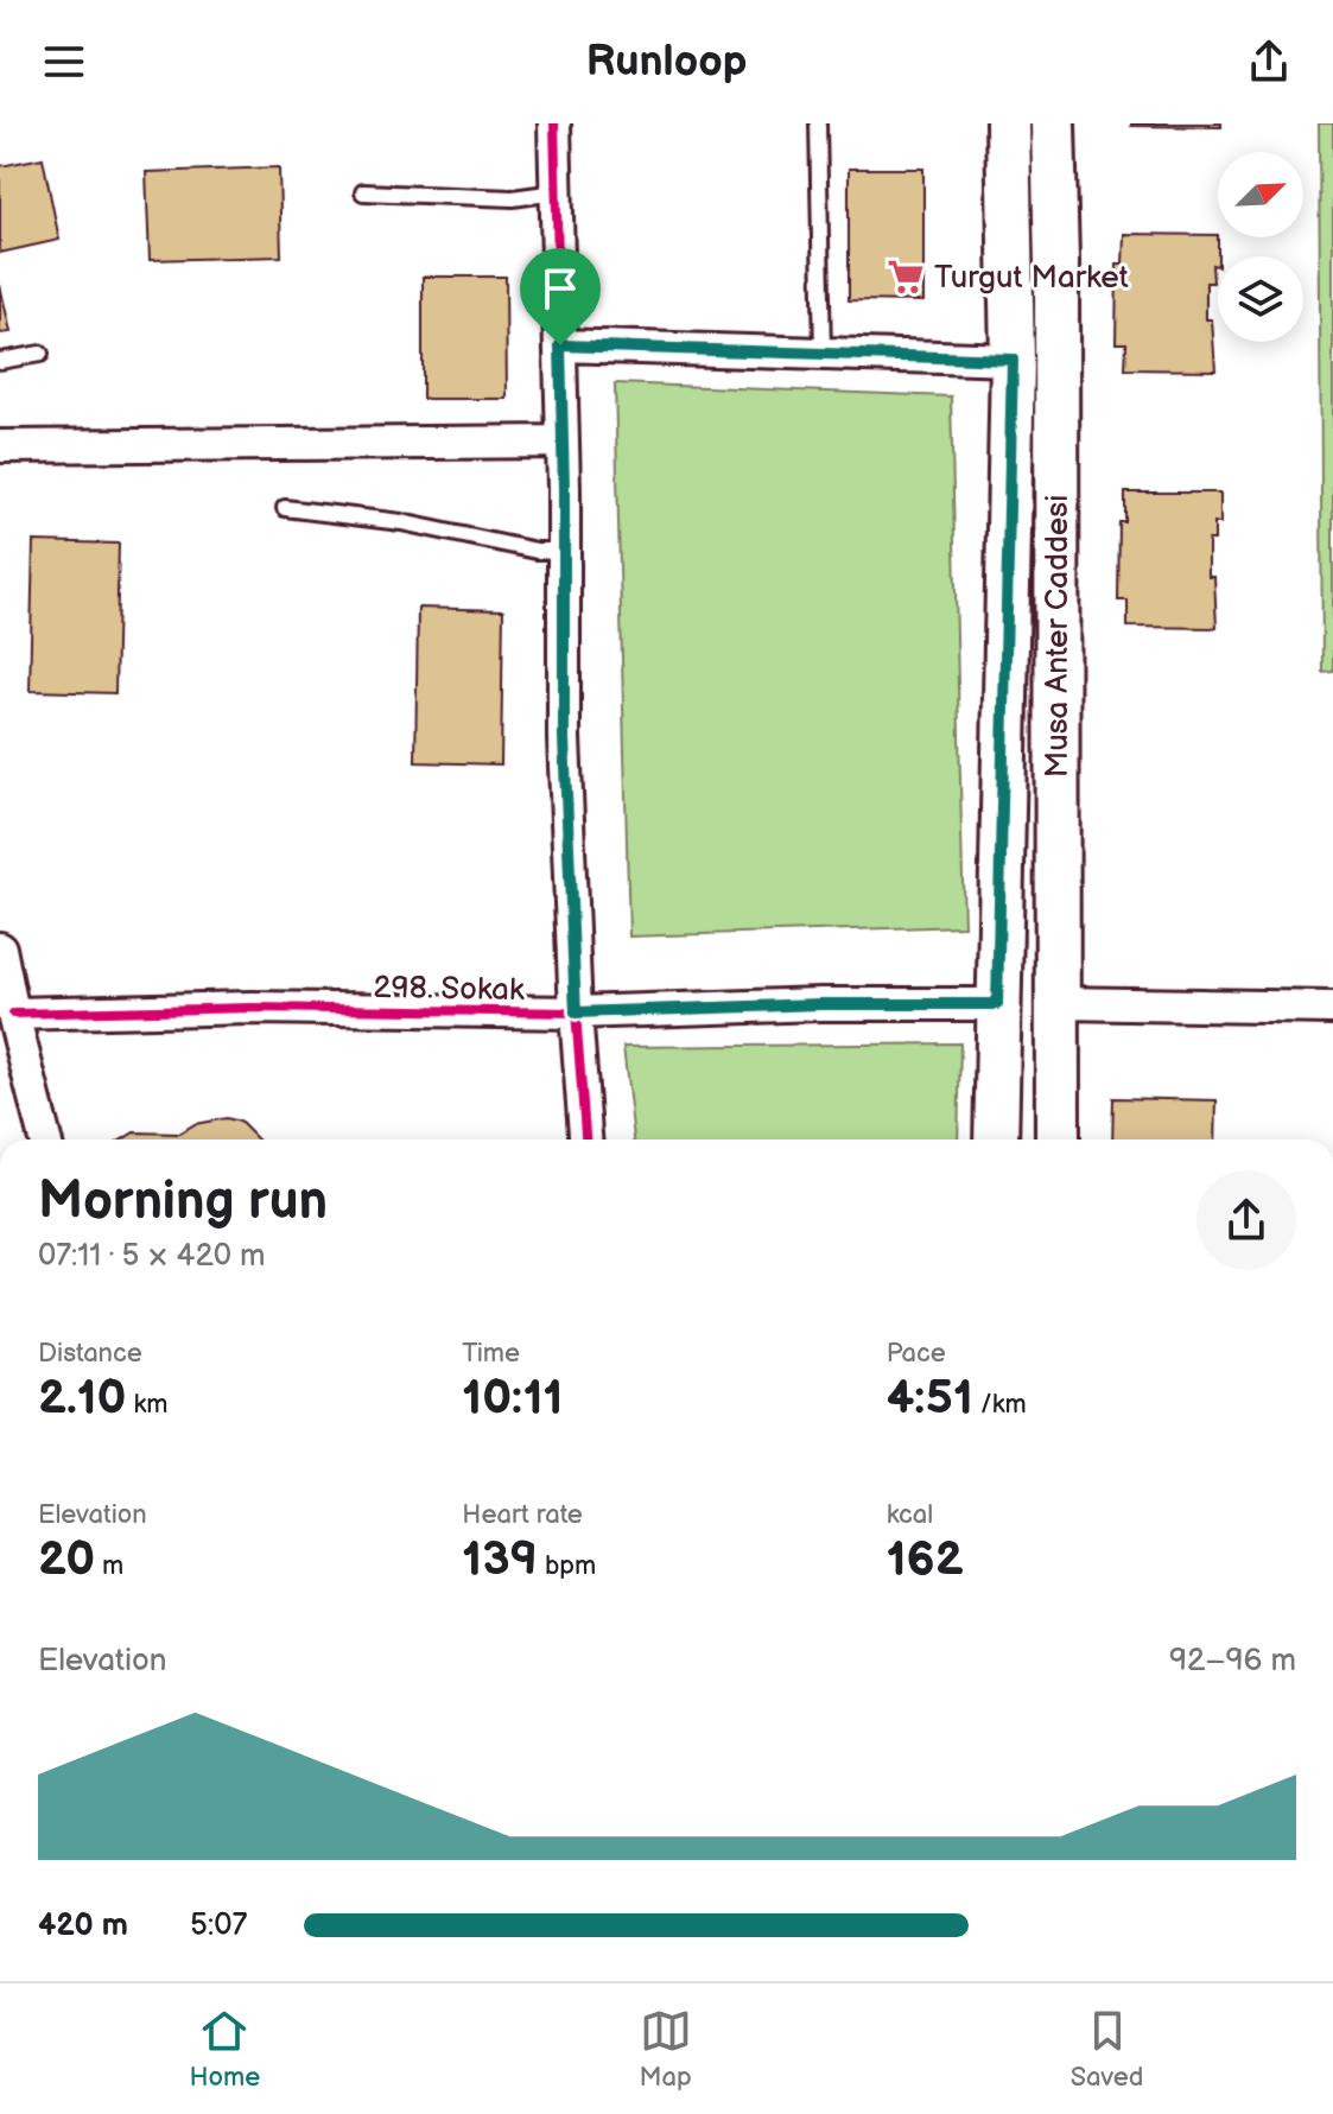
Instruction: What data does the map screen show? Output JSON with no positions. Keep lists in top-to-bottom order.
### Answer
{
  "streets": {
    "main road": ["Musa Anter Caddesi"],
    "street": ["298. Sokak"]
  },
  "crossings": [
    ["Musa Anter Caddesi", "298. Sokak"]
  ],
  "places": {
    "supermarket": ["Turgut Market"]
  },
  "north": "top right",
  "page": {
    "header": "Runloop",
    "heading": ["Morning run", "07:11 · 5 × 420 m"],
    "stats": [
      ["Distance", "2.10 km"],
      ["Time", "10:11"],
      ["Pace", "4:51 /km"],
      ["Elevation", "20 m"],
      ["Heart rate", "139 bpm"],
      ["kcal", "162"]
    ],
    "chart": ["Elevation", "92–96 m"],
    "list": [
      {
        "name": "420 m",
        "note": "5:07"
      }
    ],
    "tabs": ["Home", "Map", "Saved"]
  }
}
